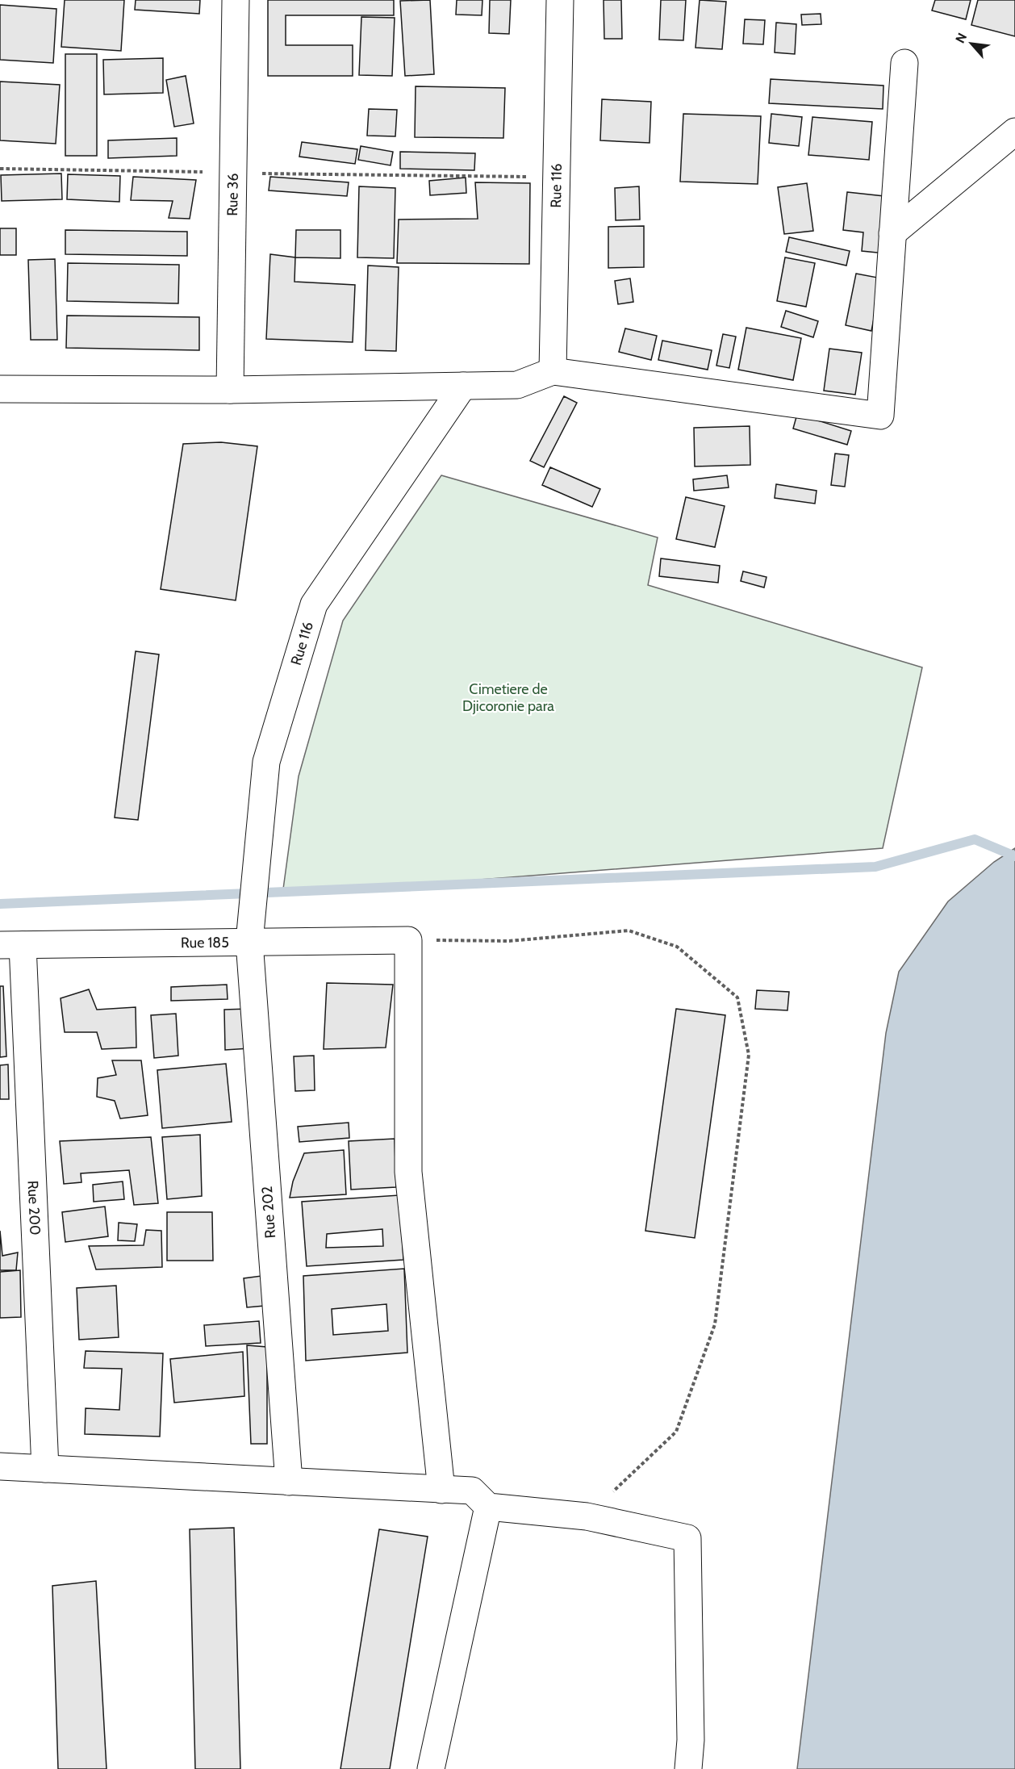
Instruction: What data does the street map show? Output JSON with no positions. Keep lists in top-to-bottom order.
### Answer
{
  "streets": {
    "street": [
      "Rue 116",
      "Rue 36",
      "Rue 185",
      "Rue 200",
      "Rue 202"
    ]
  },
  "crossings": [
    ["Rue 116", "Rue 185"],
    ["Rue 116", "Rue 202"],
    ["Rue 185", "Rue 200"],
    ["Rue 185", "Rue 202"]
  ],
  "parks": ["Cimetiere de Djicoronie para"],
  "north": "top left"
}
